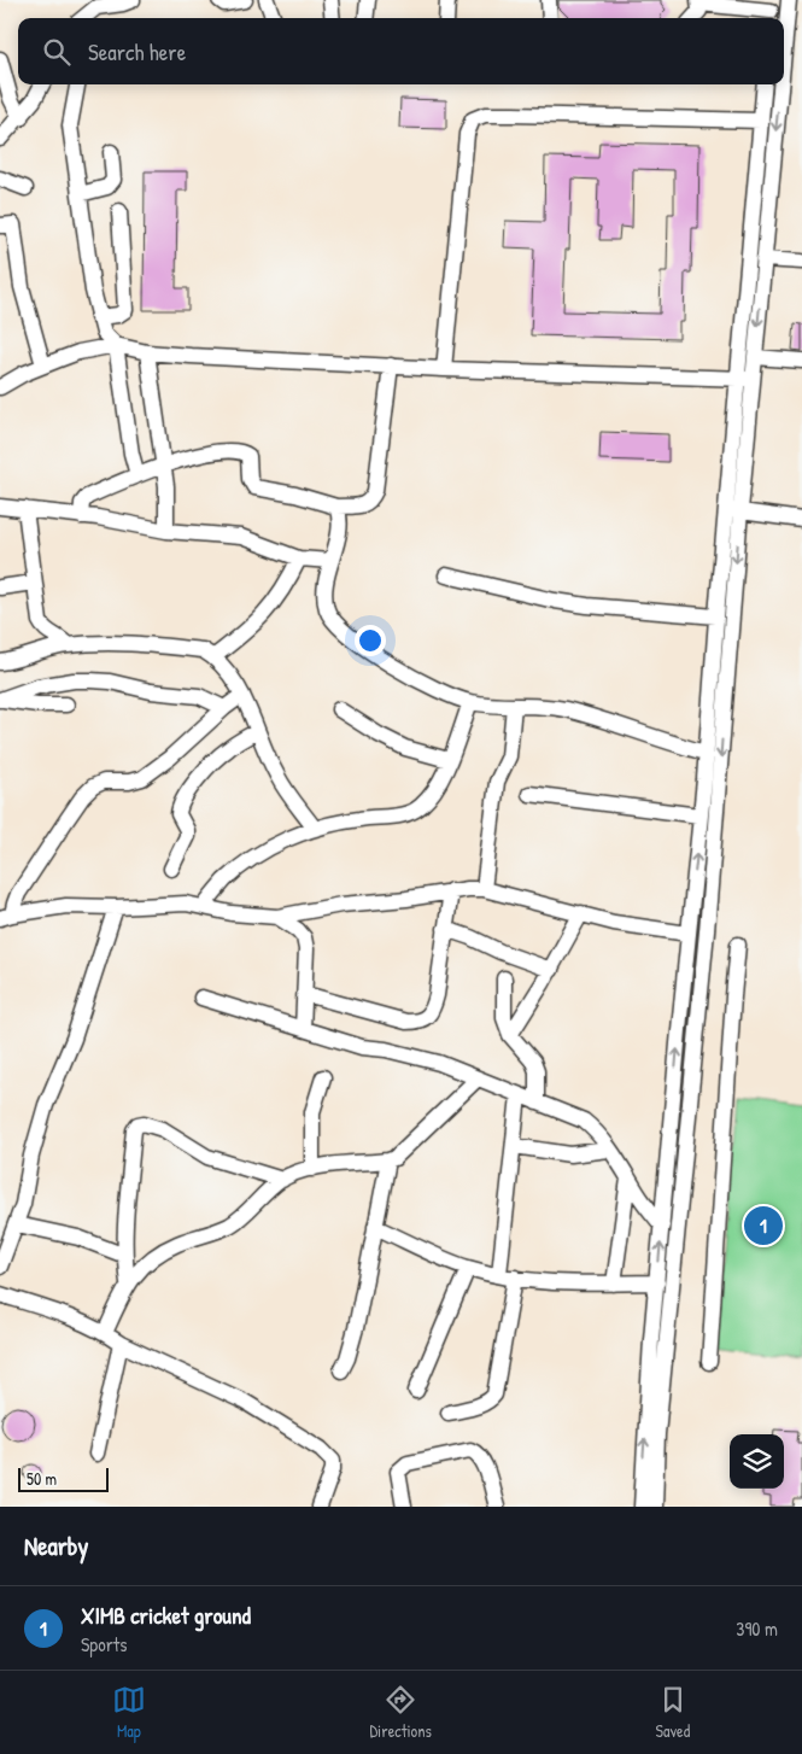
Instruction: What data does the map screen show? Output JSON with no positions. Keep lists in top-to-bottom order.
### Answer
{
  "scale_bar": "50 m",
  "page": {
    "search": "Search here",
    "pins": "1",
    "scale": "50 m",
    "heading": "Nearby",
    "list": [
      {
        "mark": "1",
        "name": "XIMB cricket ground",
        "note": "Sports",
        "value": "390 m"
      }
    ],
    "nav": ["Map", "Directions", "Saved"]
  }
}
